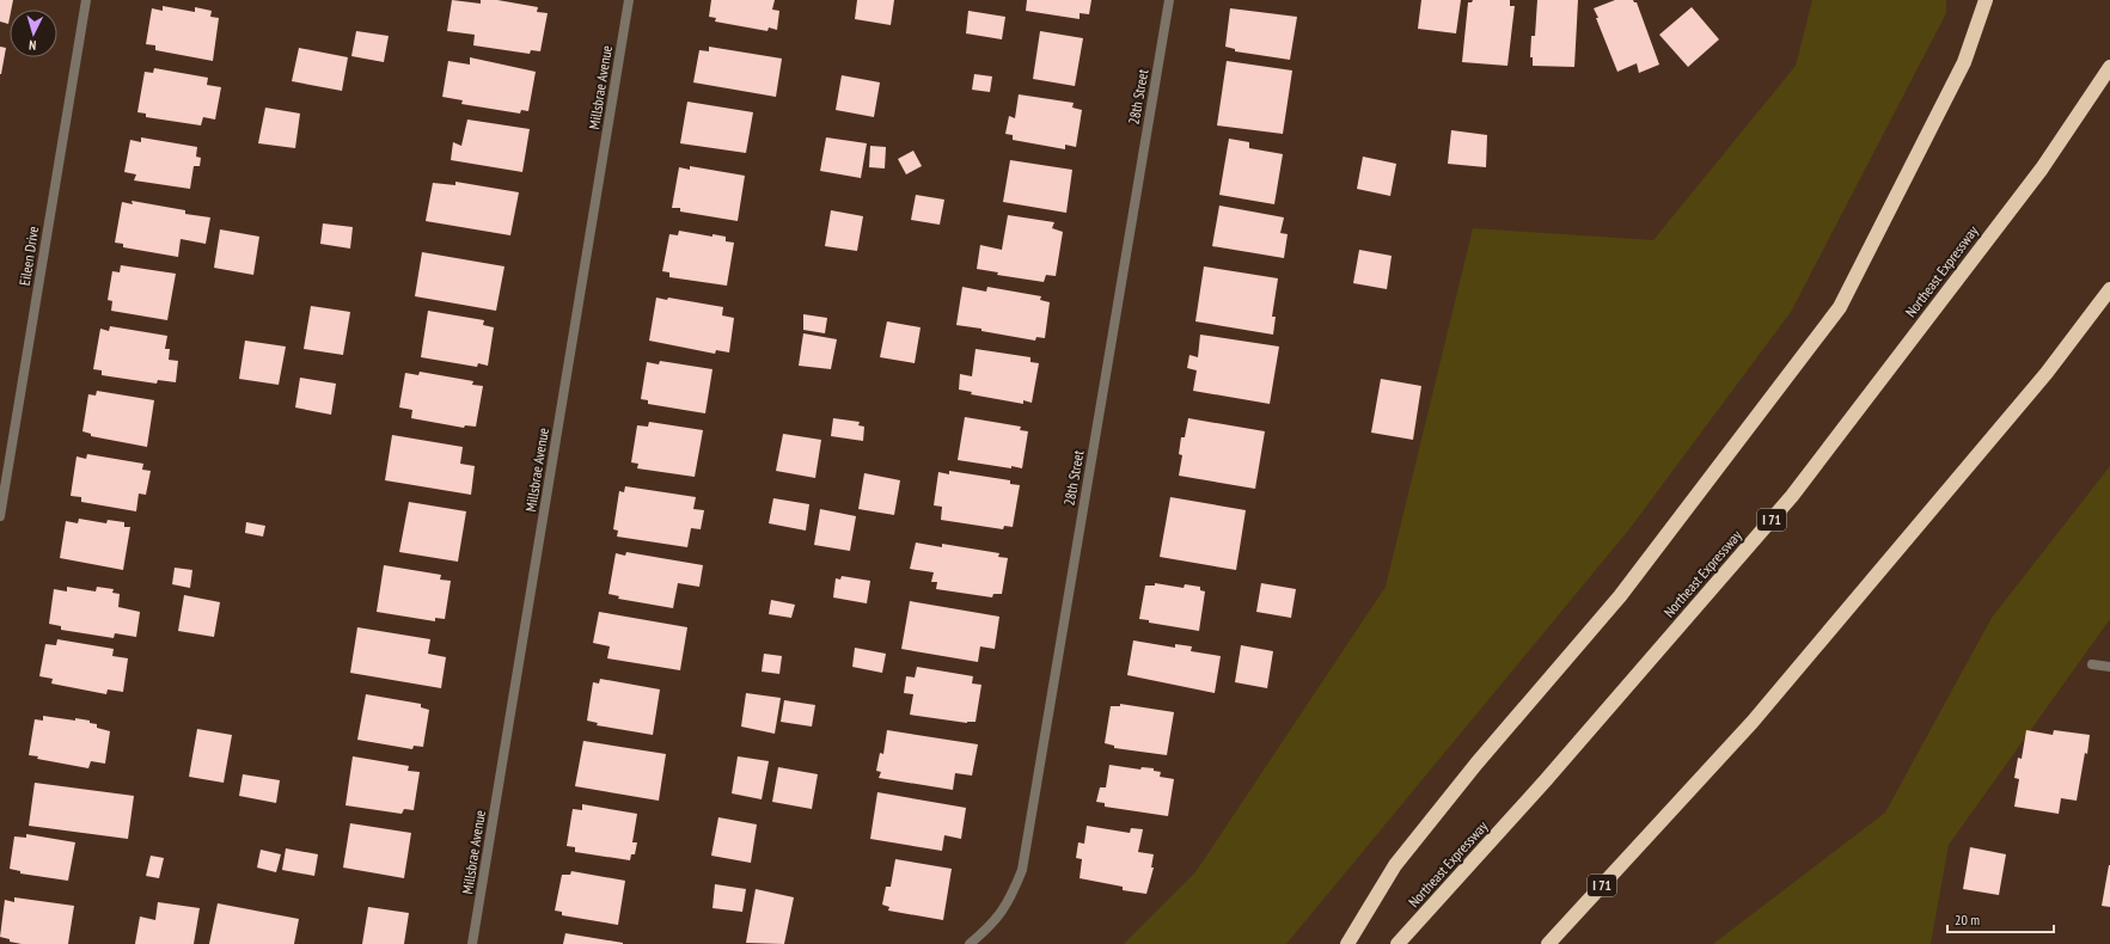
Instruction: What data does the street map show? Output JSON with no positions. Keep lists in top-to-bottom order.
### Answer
{
  "streets": {
    "highway": ["Northeast Expressway", "I 71"],
    "street": ["Millsbrae Avenue", "28th Street", "Eileen Drive"]
  },
  "scale_bar": "20 m",
  "north": "bottom"
}
